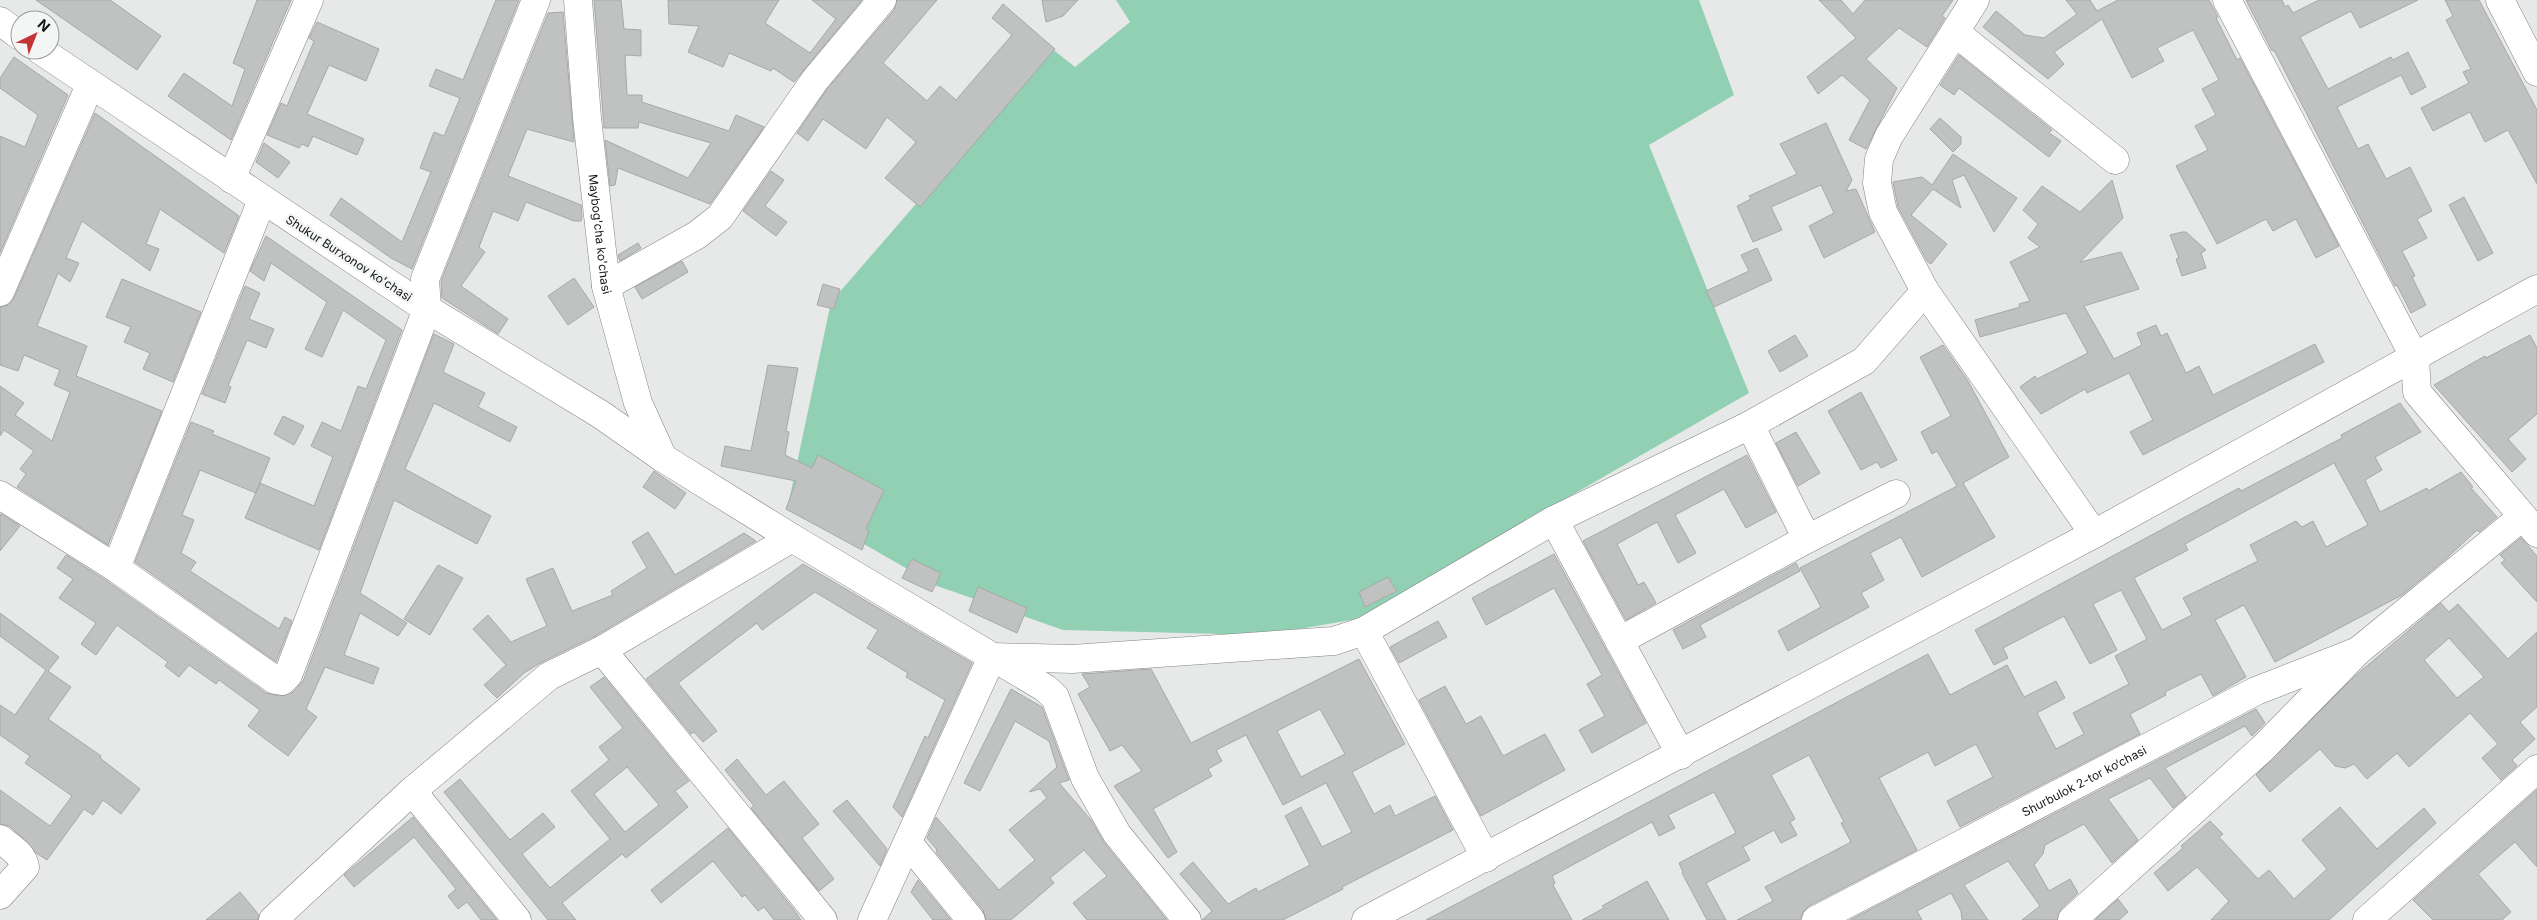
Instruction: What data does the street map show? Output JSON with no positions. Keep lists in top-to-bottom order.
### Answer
{
  "streets": {
    "street": ["Maybog'cha ko'chasi", "Shukur Burxonov koʻchasi", "Shurbulok 2-tor ko‘chasi"]
  },
  "crossings": [
    ["Maybog'cha ko'chasi", "Shukur Burxonov koʻchasi"]
  ],
  "north": "top right"
}
